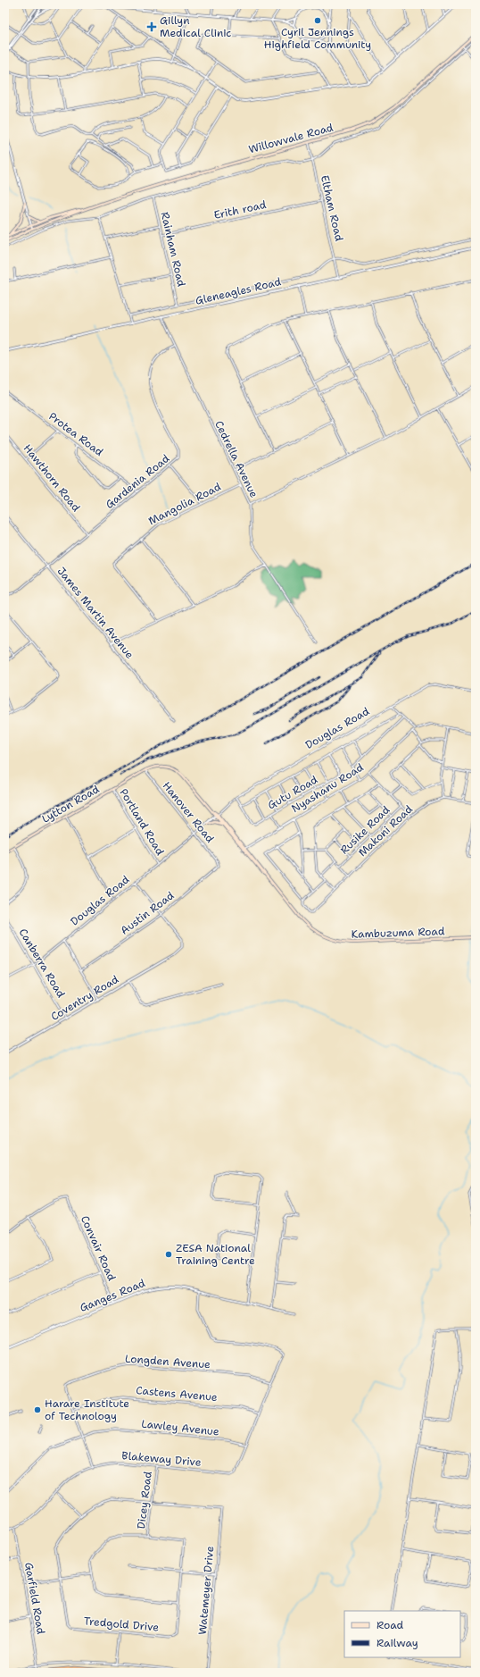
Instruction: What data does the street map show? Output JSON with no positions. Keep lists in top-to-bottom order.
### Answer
{
  "streets": {
    "main road": ["Willowvale Road", "Lytton Road", "Kambuzuma Road"],
    "street": [
      "Eltham Road",
      "Erith road",
      "Rainham Road",
      "Gleneagles Road",
      "Protea Road",
      "Cedrella Avenue",
      "Hawthorn Road",
      "Gardenia Road",
      "Mangolia Road",
      "James Martin Avenue",
      "Douglas Road",
      "Nyashanu Road",
      "Gutu Road",
      "Hanover Road",
      "Portland Road",
      "Rusike Road",
      "Makoni Road",
      "Austin Road",
      "Canberra Road",
      "Coventry Road",
      "Convair Road",
      "Ganges Road",
      "Longden Avenue",
      "Castens Avenue",
      "Lawley Avenue",
      "Blakeway Drive",
      "Dicey Road",
      "Watemeyer Drive",
      "Garfield Road",
      "Tredgold Drive"
    ]
  },
  "crossings": [
    ["Willowvale Road", "Eltham Road"],
    ["Eltham Road", "Erith road"],
    ["Eltham Road", "Gleneagles Road"],
    ["Erith road", "Rainham Road"],
    ["Gleneagles Road", "Cedrella Avenue"],
    ["Protea Road", "Gardenia Road"],
    ["Cedrella Avenue", "Gardenia Road"],
    ["Cedrella Avenue", "Mangolia Road"],
    ["Hawthorn Road", "Gardenia Road"],
    ["Gardenia Road", "James Martin Avenue"],
    ["Douglas Road", "Hanover Road"],
    ["Douglas Road", "Portland Road"],
    ["Douglas Road", "Kambuzuma Road"],
    ["Douglas Road", "Canberra Road"],
    ["Nyashanu Road", "Kambuzuma Road"],
    ["Lytton Road", "Hanover Road"],
    ["Lytton Road", "Portland Road"],
    ["Lytton Road", "Kambuzuma Road"],
    ["Hanover Road", "Austin Road"],
    ["Hanover Road", "Kambuzuma Road"],
    ["Canberra Road", "Coventry Road"],
    ["Convair Road", "Ganges Road"],
    ["Longden Avenue", "Castens Avenue"],
    ["Lawley Avenue", "Blakeway Drive"],
    ["Blakeway Drive", "Dicey Road"],
    ["Blakeway Drive", "Garfield Road"],
    ["Dicey Road", "Tredgold Drive"],
    ["Watemeyer Drive", "Tredgold Drive"]
  ],
  "places": {
    "other": ["Cyril Jennings Highfield Community", "ZESA National Training Centre", "Harare Institute of Technology"],
    "health": ["Gillyn Medical Clinic"]
  },
  "legend": ["Road", "Railway"]
}
